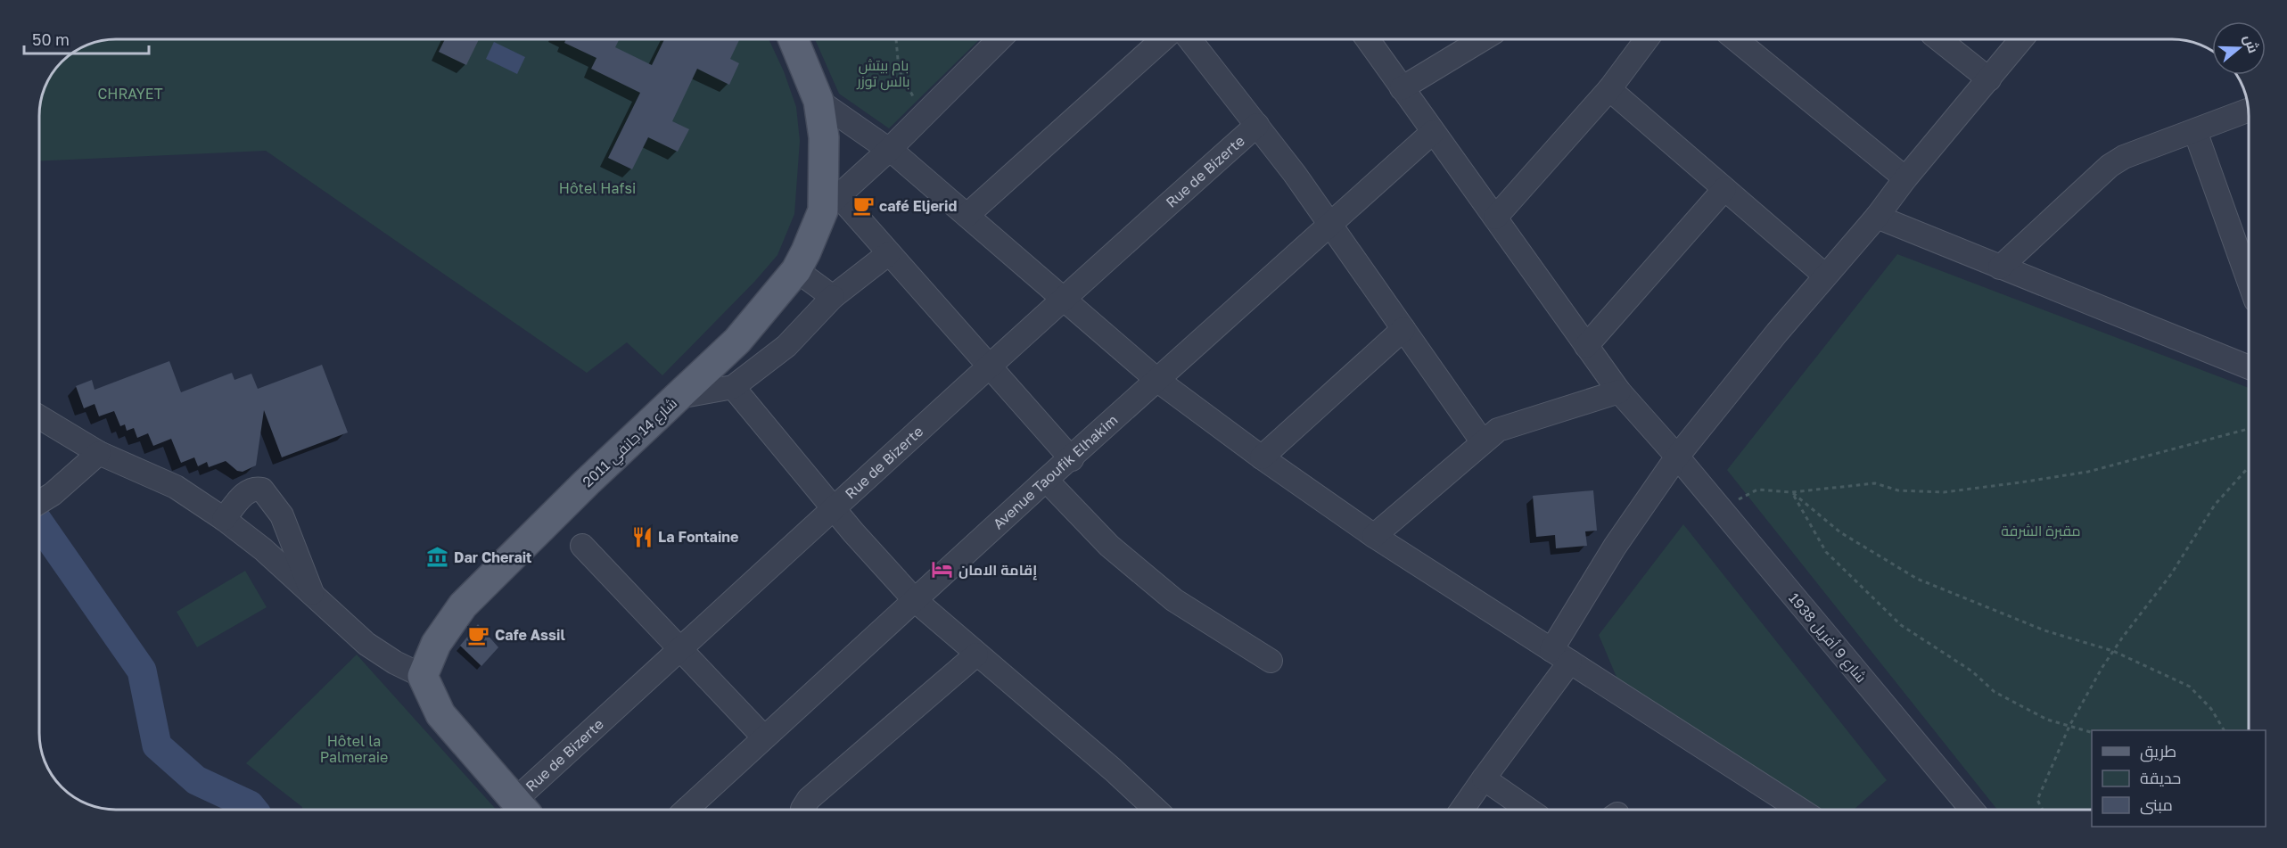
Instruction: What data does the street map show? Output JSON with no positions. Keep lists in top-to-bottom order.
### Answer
{
  "streets": {
    "main road": ["شارع 14 جانفي 2011"],
    "street": ["Rue de Bizerte", "Avenue Taoufik Elhakim", "شارع 9 أفريل 1938"]
  },
  "crossings": [
    ["Avenue Taoufik Elhakim", "شارع 9 أفريل 1938"]
  ],
  "parks": [
    "بام بيتش بالس توزر",
    "CHRAYET",
    "Hôtel Hafsi",
    "مقبرة الشرفة",
    "Hôtel la Palmeraie"
  ],
  "places": {
    "cafe": ["café Eljerid", "Cafe Assil"],
    "restaurant": ["La Fontaine"],
    "museum": ["Dar Cherait"],
    "hotel": ["إقامة الامان"]
  },
  "legend": ["طريق", "حديقة", "مبنى"],
  "scale_bar": "50 m",
  "north": "right"
}
